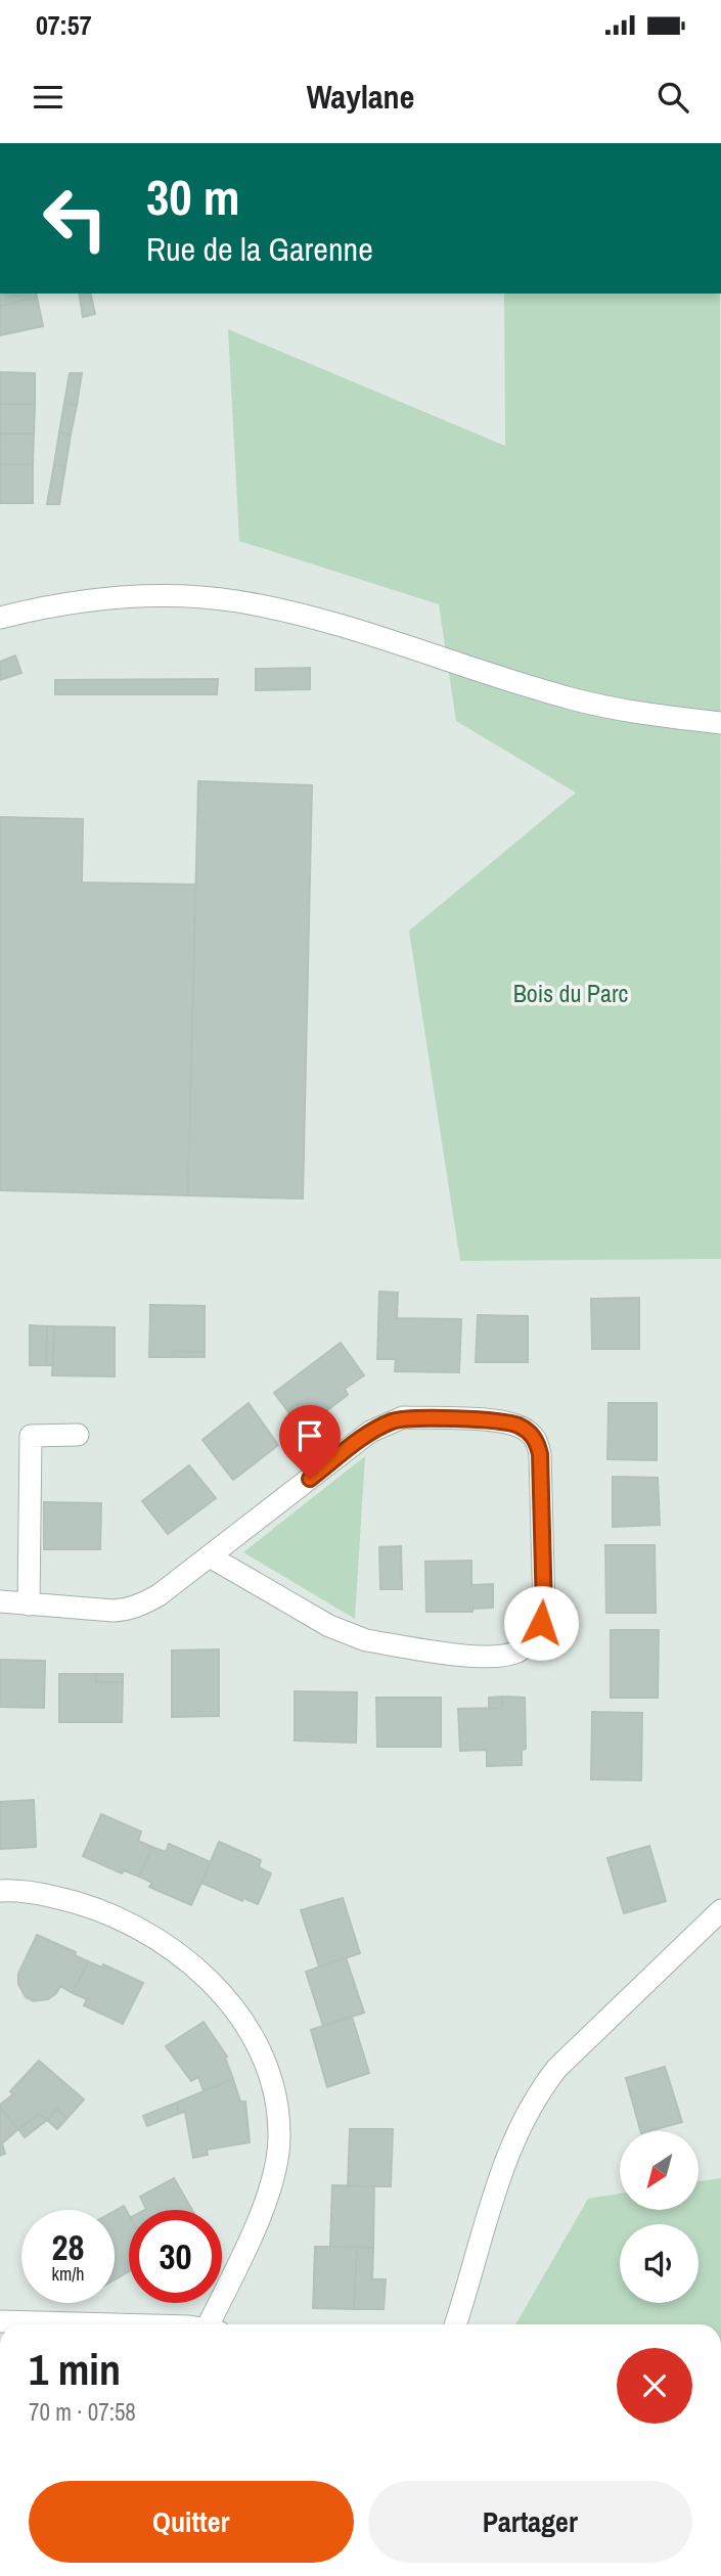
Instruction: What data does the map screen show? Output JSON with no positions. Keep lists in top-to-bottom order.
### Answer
{
  "parks": ["Bois du Parc"],
  "north": "bottom left",
  "page": {
    "status": "07:57",
    "header": "Waylane",
    "turn": ["30 m", "Rue de la Garenne"],
    "speed": "28 km/h",
    "limit": "30",
    "heading": ["1 min", "70 m · 07:58"],
    "buttons": ["Quitter", "Partager"]
  }
}
